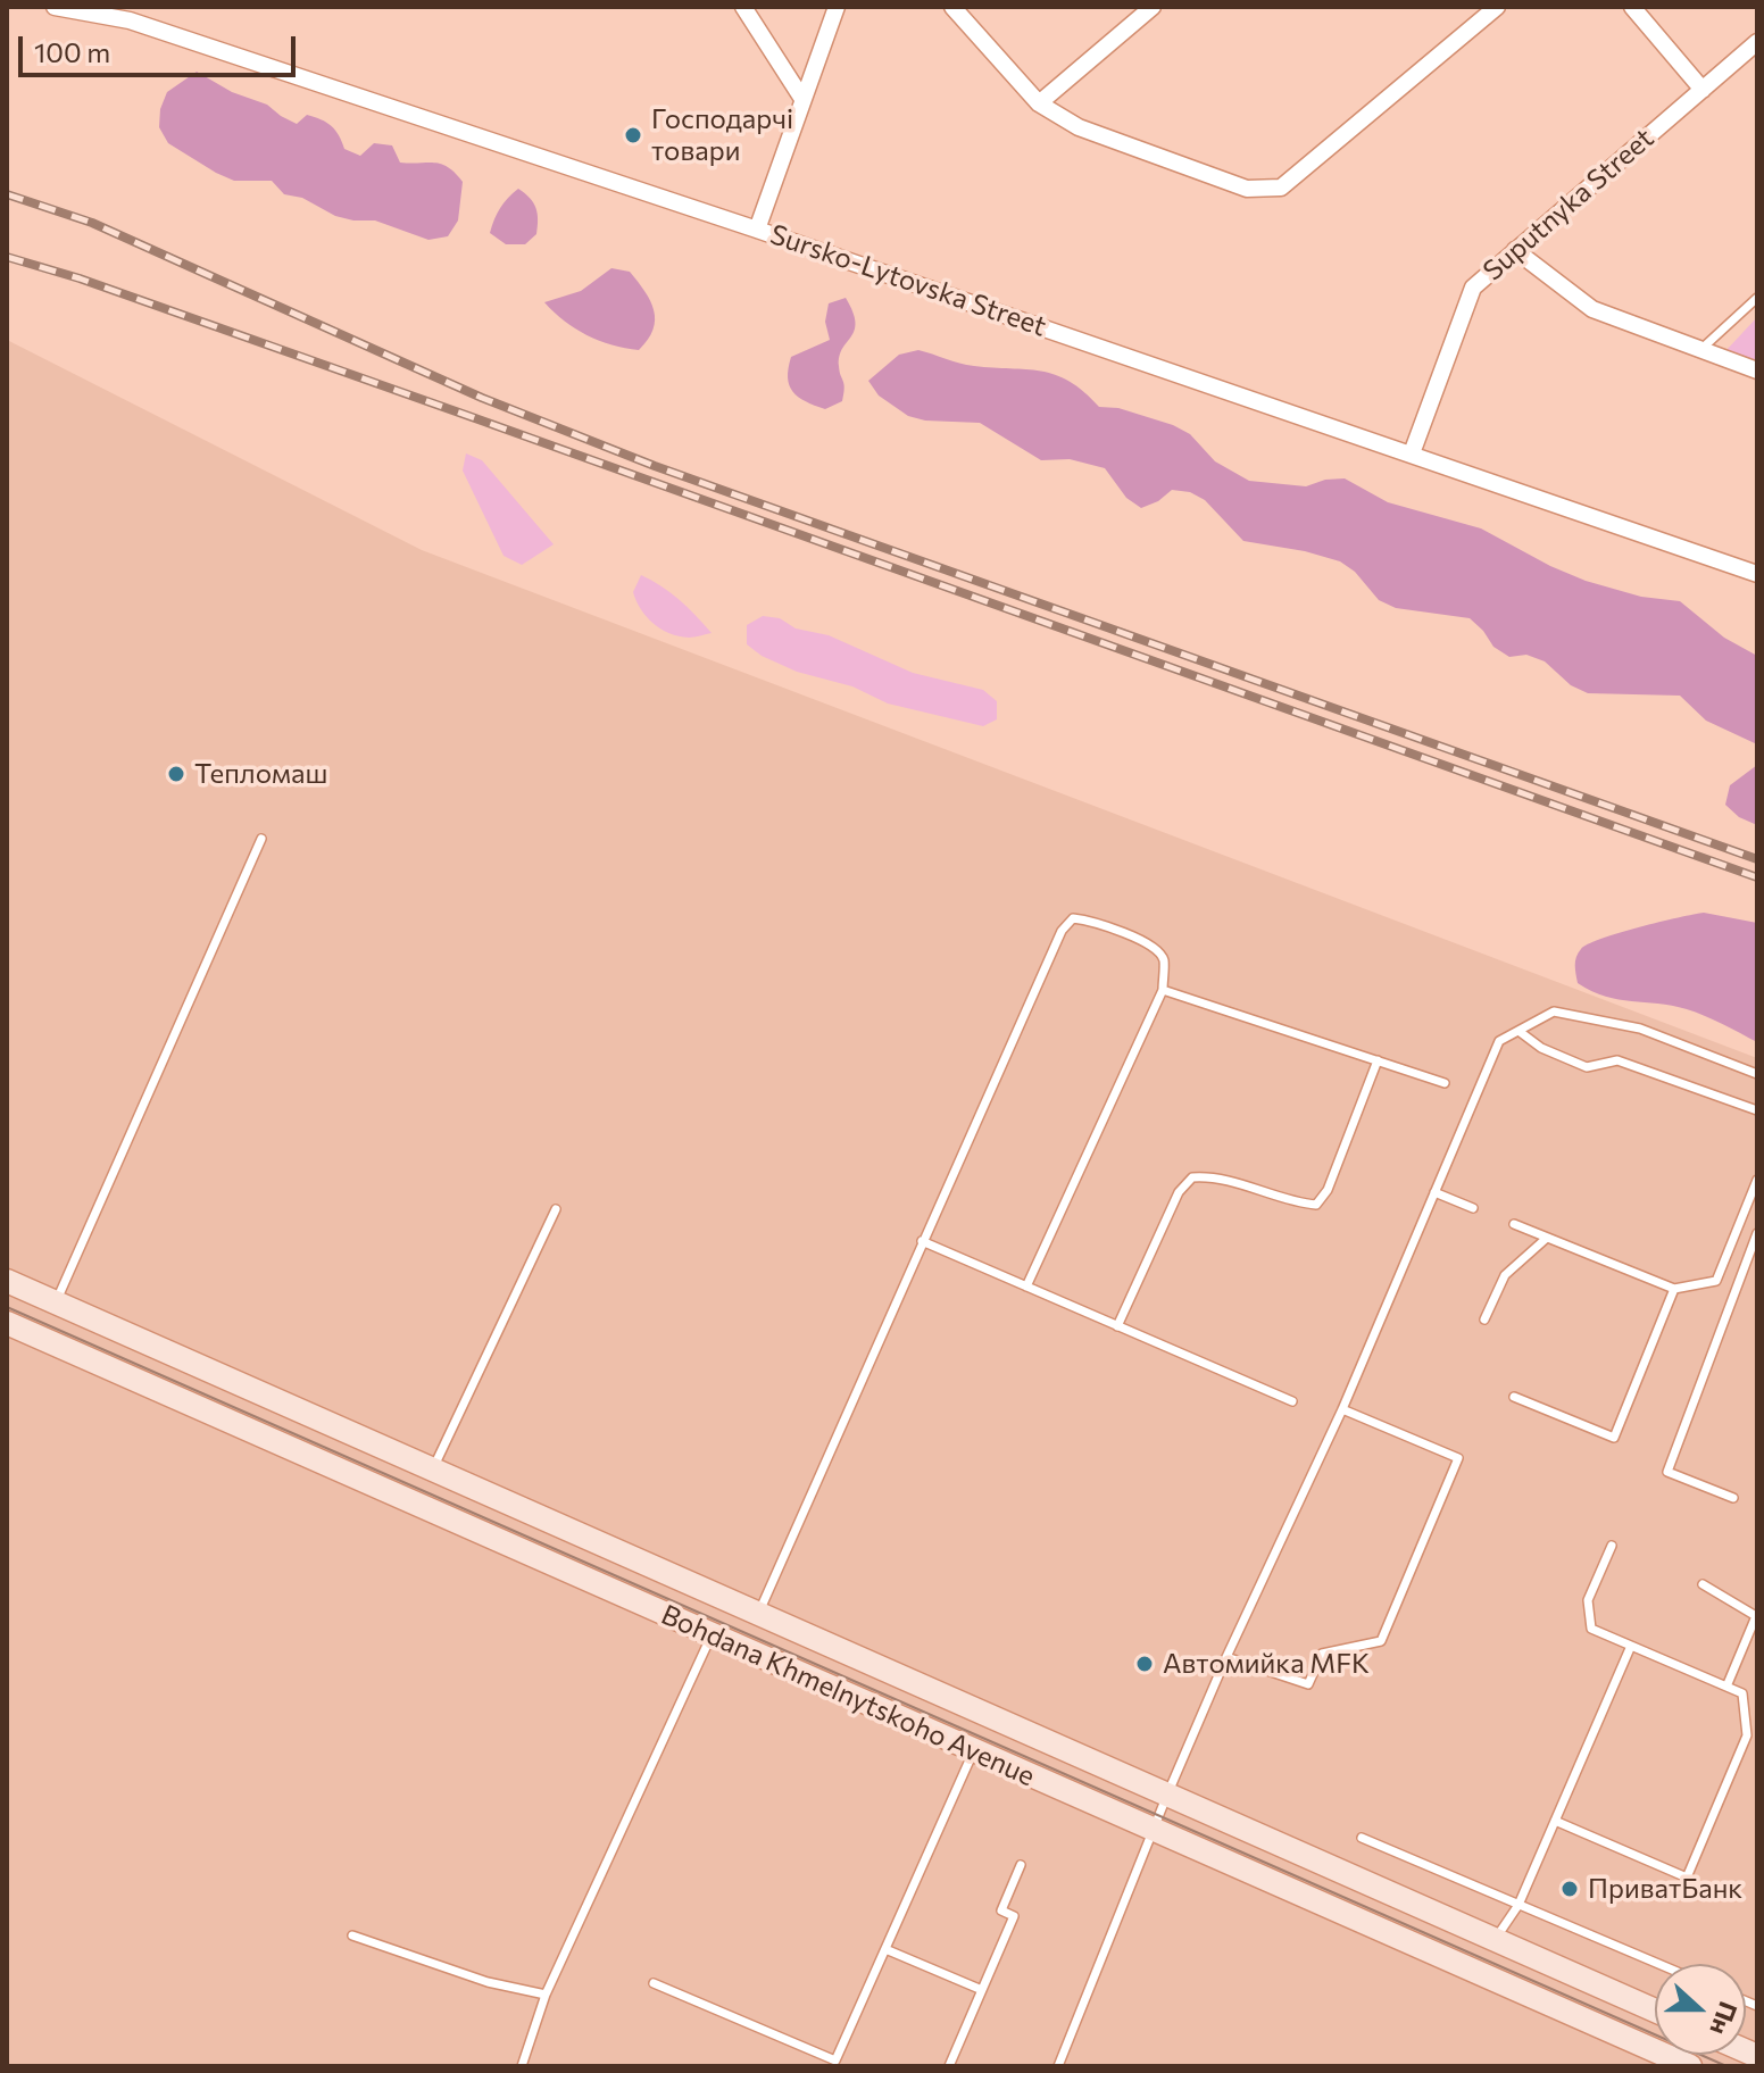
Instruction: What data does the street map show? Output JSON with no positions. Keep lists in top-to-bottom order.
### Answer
{
  "streets": {
    "main road": ["Bohdana Khmelnytskoho Avenue"],
    "street": ["Suputnyka Street", "Sursko-Lytovska Street"]
  },
  "crossings": [
    ["Suputnyka Street", "Sursko-Lytovska Street"]
  ],
  "places": [
    "Господарчі товари",
    "Тепломаш",
    "Автомийка MFK",
    "ПриватБанк"
  ],
  "scale_bar": "100 m",
  "north": "right"
}
